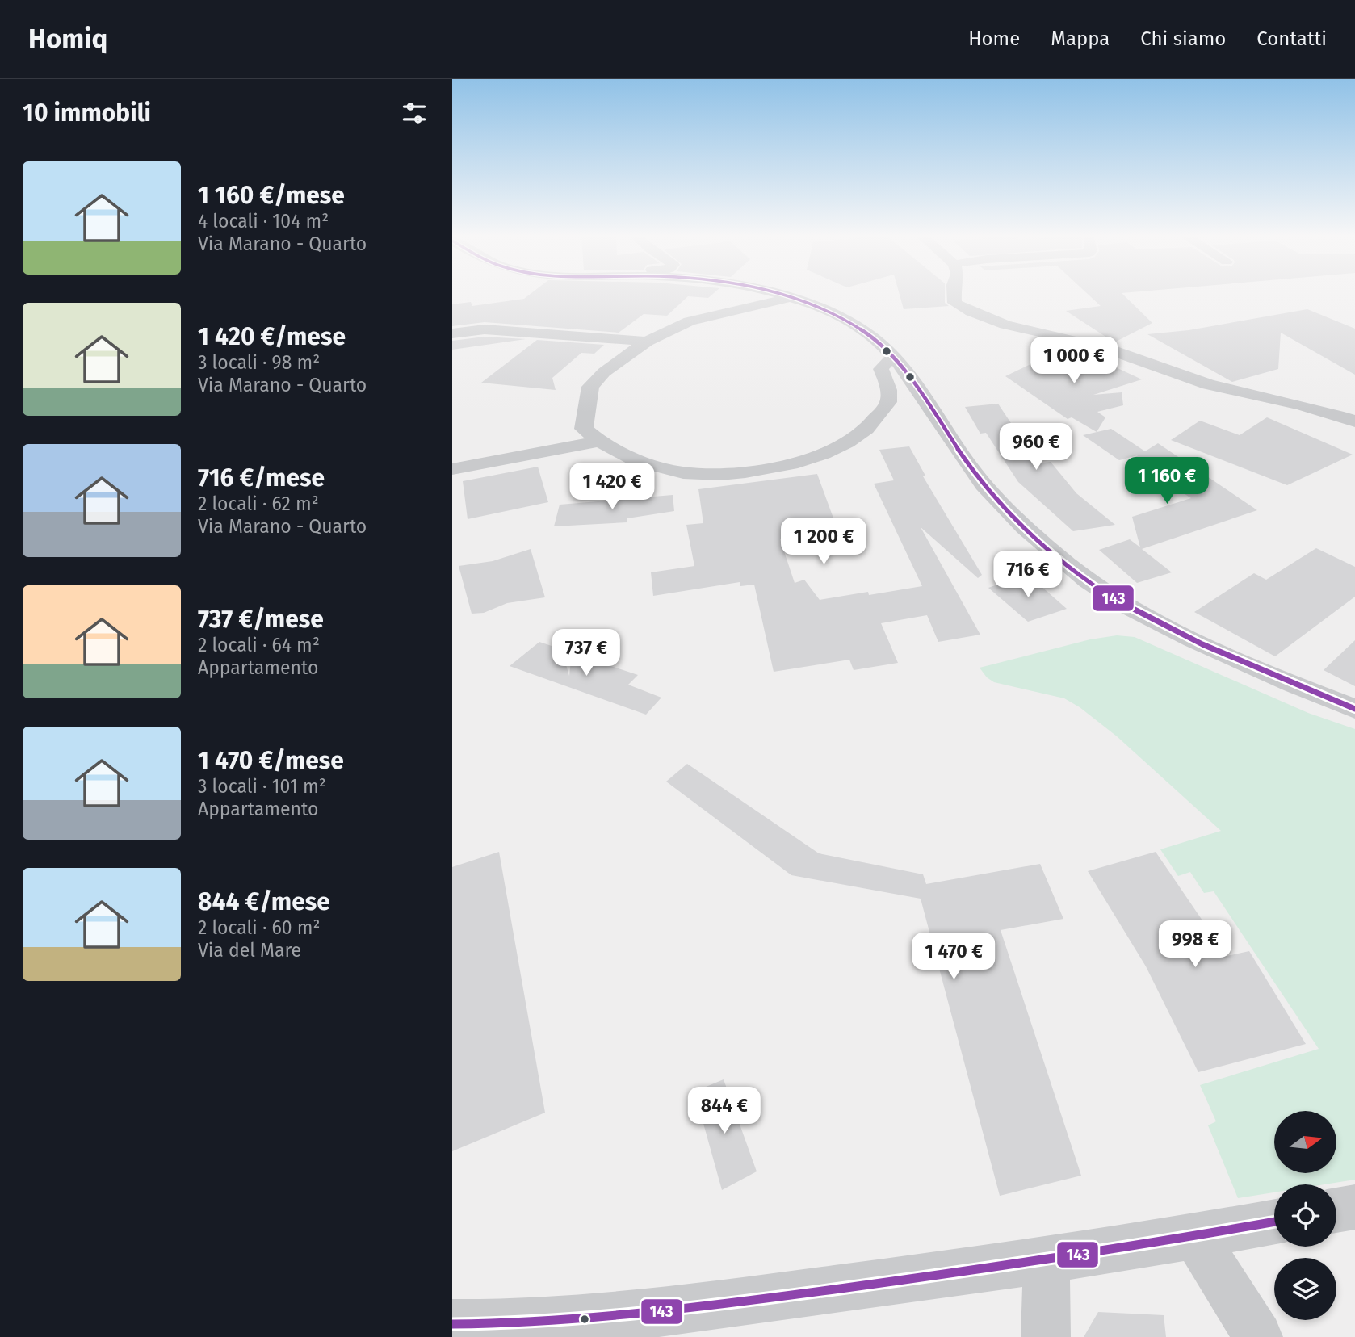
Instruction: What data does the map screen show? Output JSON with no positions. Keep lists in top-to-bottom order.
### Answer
{
  "lines": ["transit line 143"],
  "north": "right",
  "page": {
    "header": "Homiq",
    "nav": [
      "Home",
      "Mappa",
      "Chi siamo",
      "Contatti"
    ],
    "heading": "10 immobili",
    "list": [
      {
        "name": "1 160 €/mese",
        "note": "4 locali · 104 m² · Via Marano - Quarto"
      },
      {
        "name": "1 420 €/mese",
        "note": "3 locali · 98 m² · Via Marano - Quarto"
      },
      {
        "name": "716 €/mese",
        "note": "2 locali · 62 m² · Via Marano - Quarto"
      },
      {
        "name": "737 €/mese",
        "note": "2 locali · 64 m² · Appartamento"
      },
      {
        "name": "1 470 €/mese",
        "note": "3 locali · 101 m² · Appartamento"
      },
      {
        "name": "844 €/mese",
        "note": "2 locali · 60 m² · Via del Mare"
      }
    ],
    "price": [
      "1 000 €",
      "960 €",
      "1 160 €",
      "1 420 €",
      "1 200 €",
      "716 €",
      "737 €",
      "998 €",
      "1 470 €",
      "844 €"
    ]
  }
}
